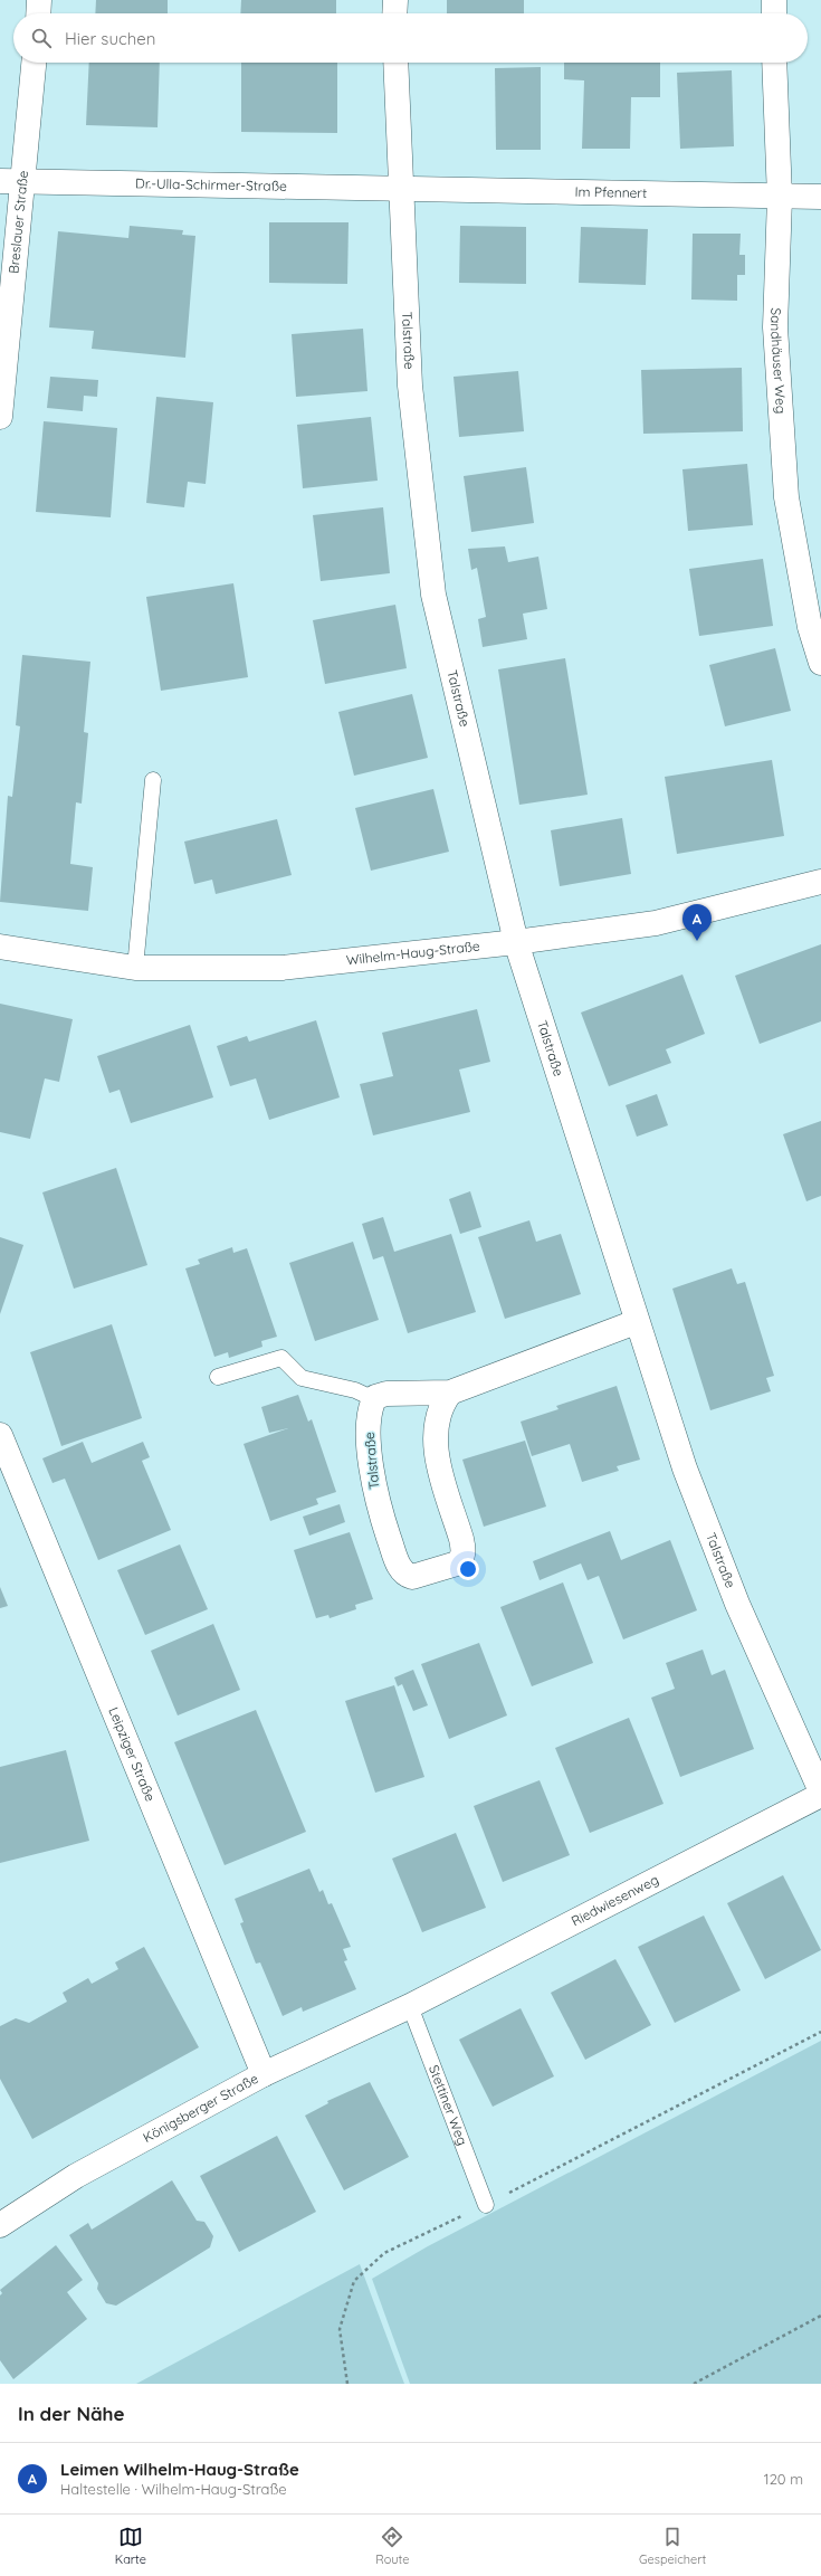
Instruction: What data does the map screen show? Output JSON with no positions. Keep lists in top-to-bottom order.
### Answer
{
  "streets": {
    "street": [
      "Dr.-Ulla-Schirmer-Straße",
      "Im Pfennert",
      "Breslauer Straße",
      "Talstraße",
      "Sandhäuser Weg",
      "Wilhelm-Haug-Straße",
      "Leipziger Straße",
      "Riedwiesenweg",
      "Königsberger Straße"
    ],
    "lane": ["Stettiner Weg"]
  },
  "crossings": [
    ["Dr.-Ulla-Schirmer-Straße", "Im Pfennert"],
    ["Dr.-Ulla-Schirmer-Straße", "Breslauer Straße"],
    ["Dr.-Ulla-Schirmer-Straße", "Talstraße"],
    ["Im Pfennert", "Talstraße"],
    ["Im Pfennert", "Sandhäuser Weg"],
    ["Talstraße", "Wilhelm-Haug-Straße"],
    ["Leipziger Straße", "Königsberger Straße"],
    ["Riedwiesenweg", "Stettiner Weg"],
    ["Riedwiesenweg", "Königsberger Straße"],
    ["Stettiner Weg", "Königsberger Straße"]
  ],
  "page": {
    "search": "Hier suchen",
    "pins": "A",
    "heading": "In der Nähe",
    "list": [
      {
        "mark": "A",
        "name": "Leimen Wilhelm-Haug-Straße",
        "note": "Haltestelle · Wilhelm-Haug-Straße",
        "value": "120 m"
      }
    ],
    "nav": ["Karte", "Route", "Gespeichert"]
  }
}
